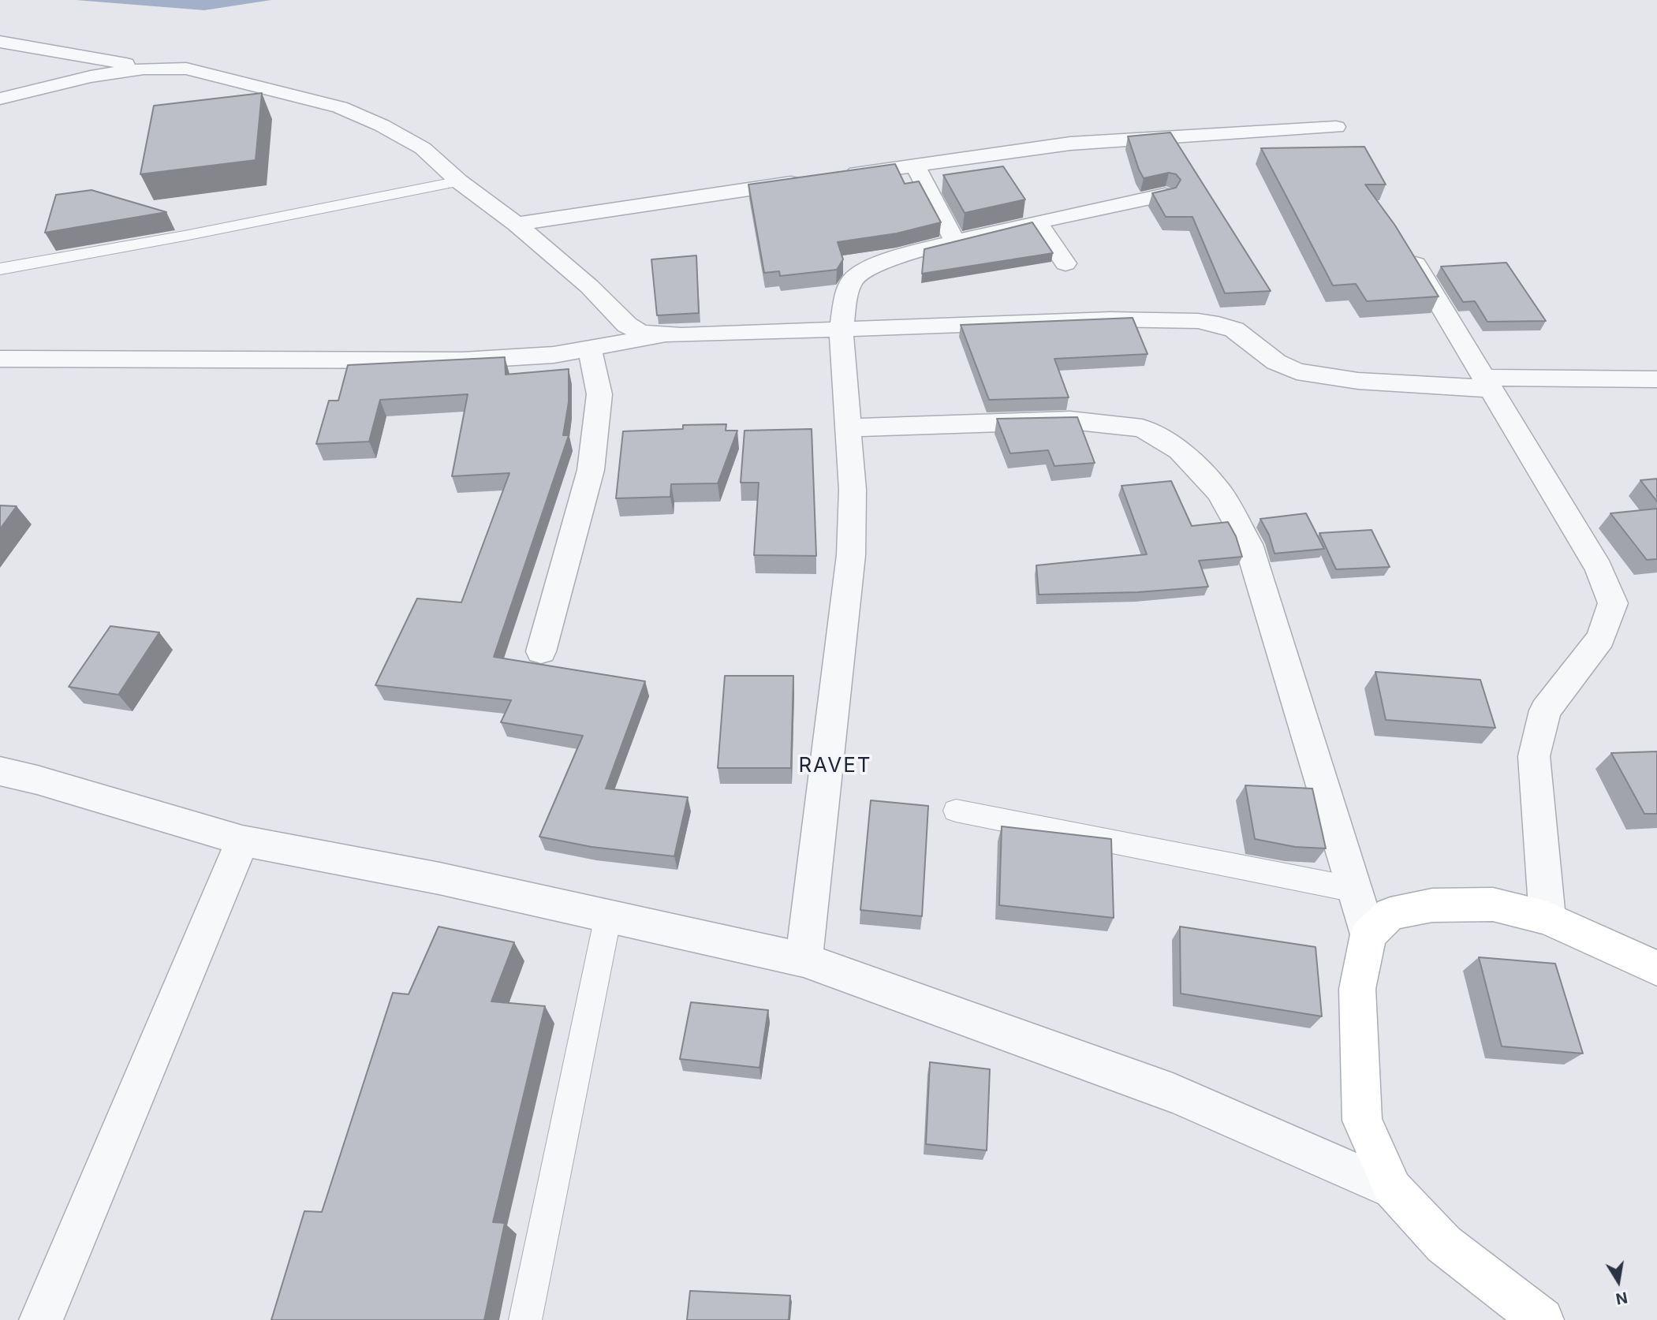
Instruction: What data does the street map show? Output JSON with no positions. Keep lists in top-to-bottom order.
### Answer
{
  "districts": ["RAVET"],
  "north": "bottom"
}
